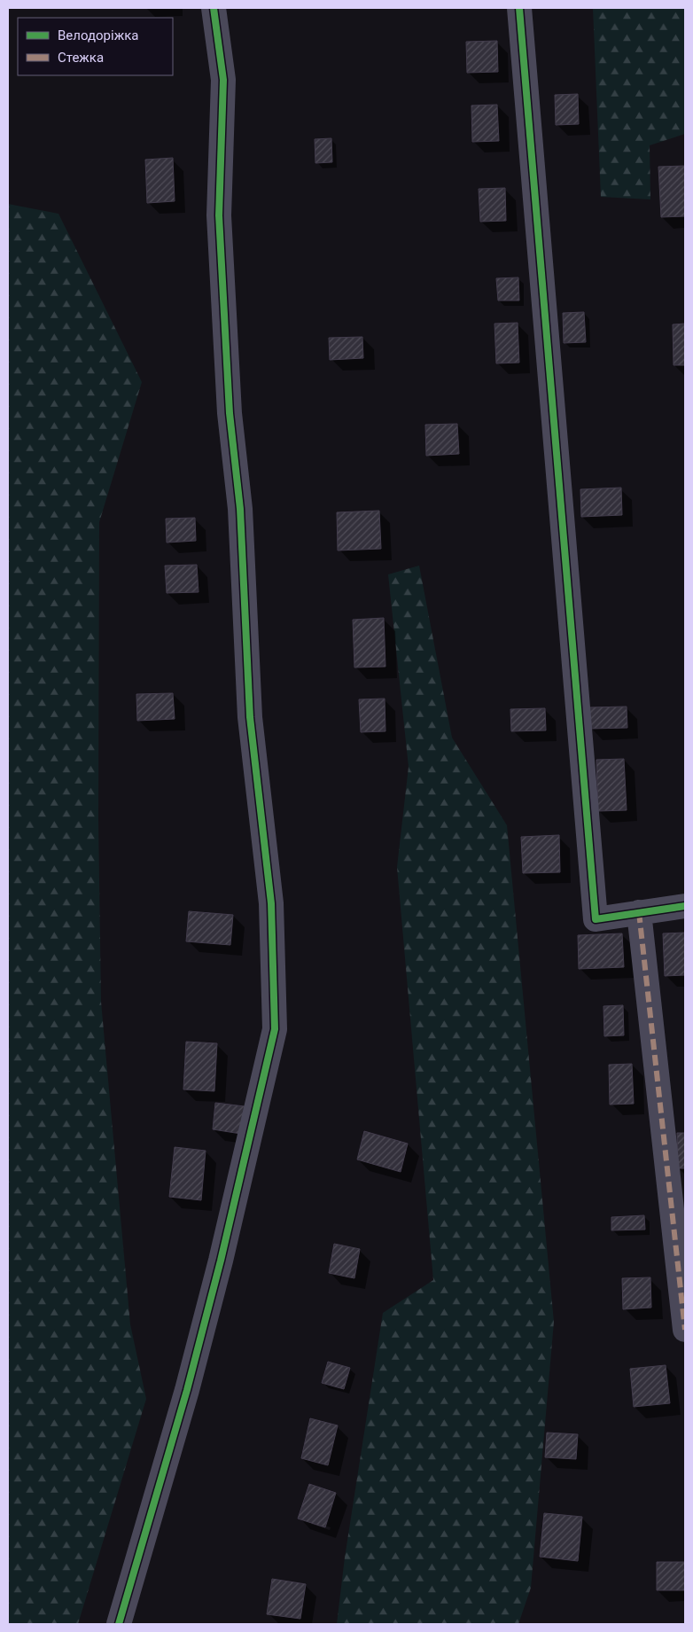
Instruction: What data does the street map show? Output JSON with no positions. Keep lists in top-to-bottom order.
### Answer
{
  "legend": ["Велодоріжка", "Стежка"]
}
